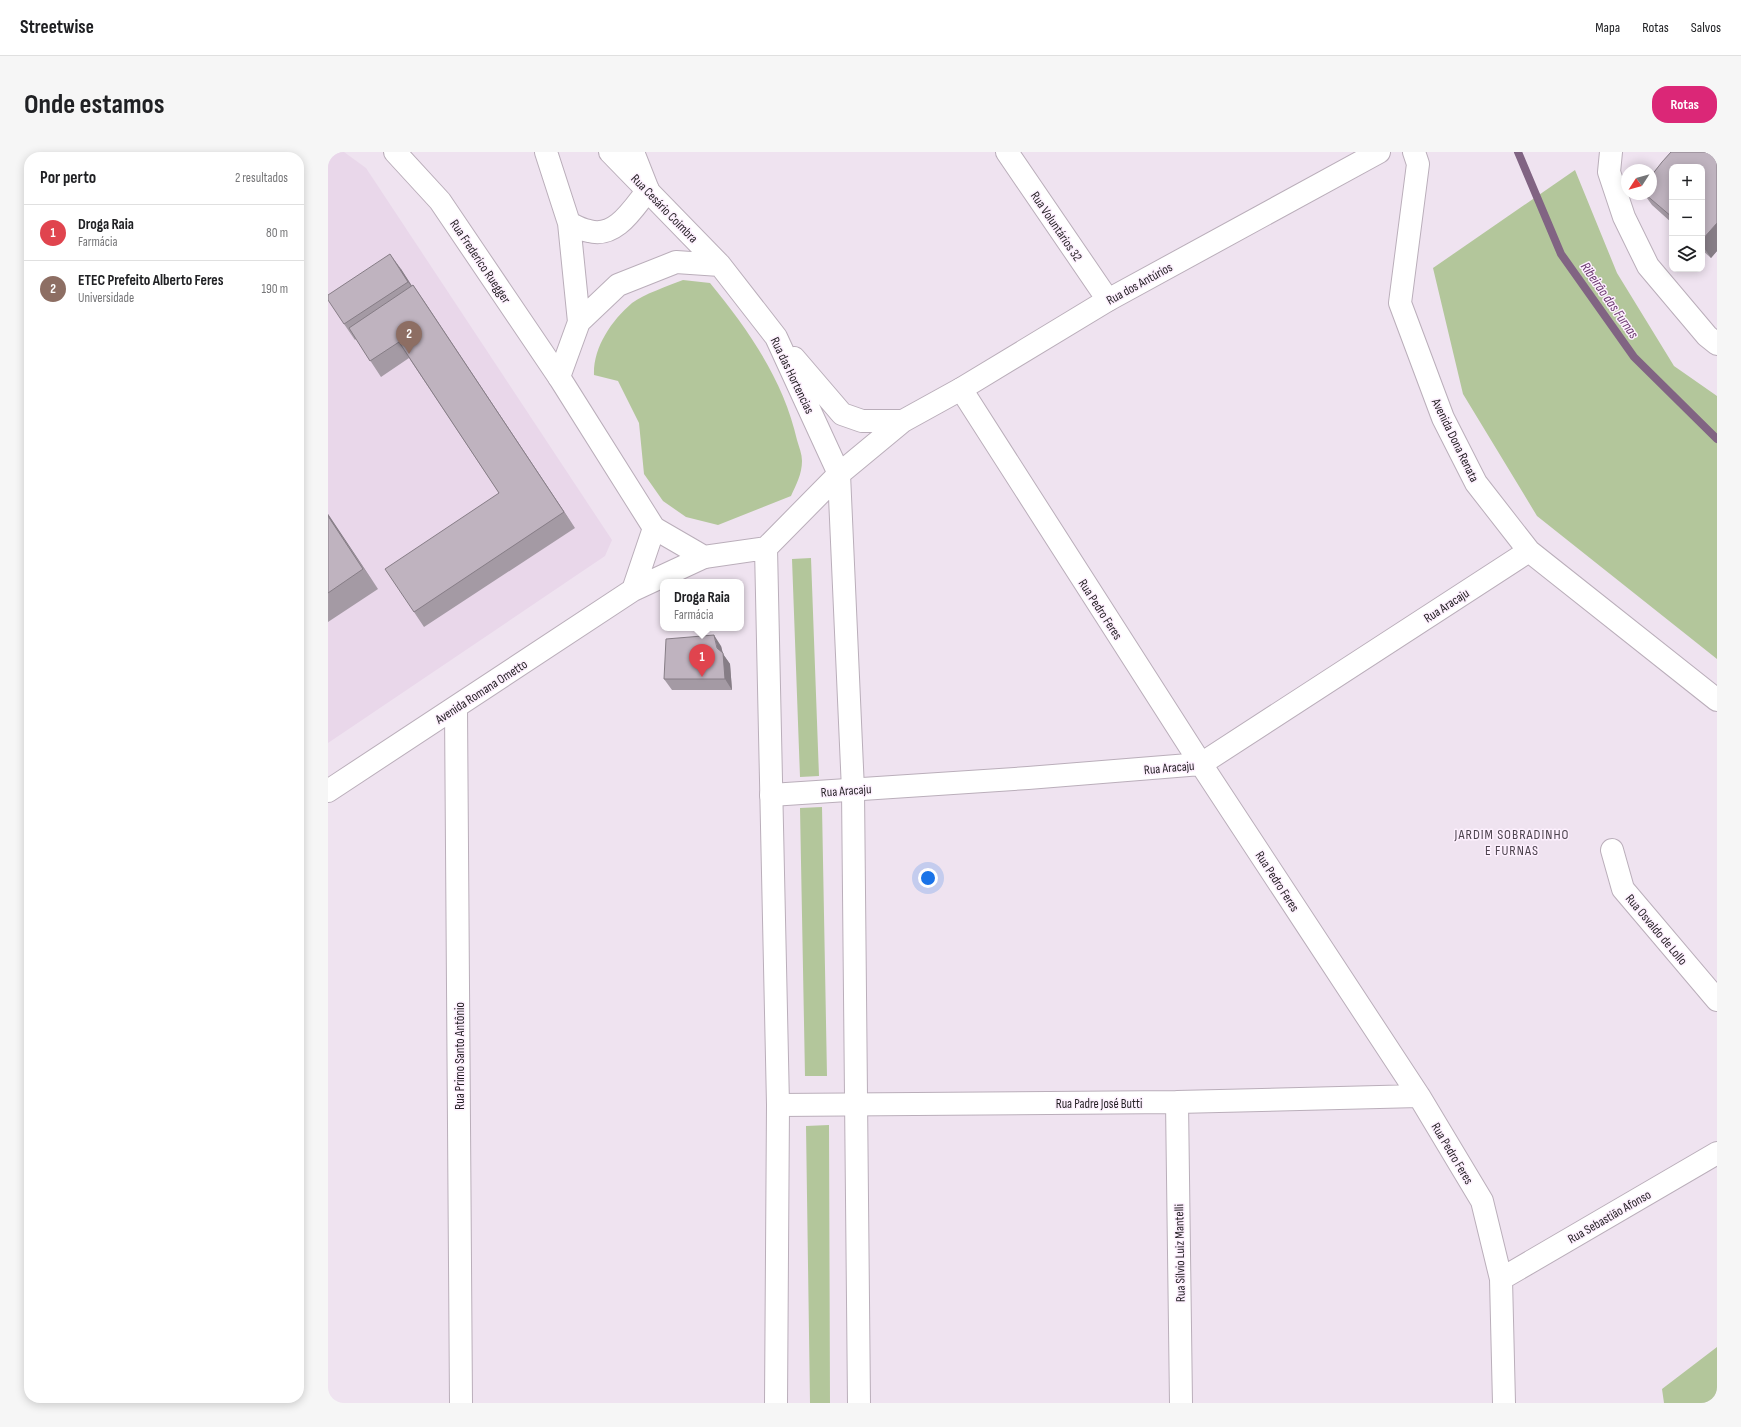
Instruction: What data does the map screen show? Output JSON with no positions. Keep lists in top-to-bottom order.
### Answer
{
  "streets": {
    "street": [
      "Rua Cesário Coimbra",
      "Rua Voluntários 32",
      "Rua Frederico Ruegger",
      "Rua dos Antúrios",
      "Rua das Hortencias",
      "Avenida Dona Renata",
      "Rua Aracaju",
      "Rua Pedro Feres",
      "Avenida Romana Ometto",
      "Rua Osvaldo de Lollo",
      "Rua Primo Santo Antônio",
      "Rua Padre José Butti",
      "Rua Sebastião Afonso",
      "Rua Sílvio Luiz Mantelli"
    ]
  },
  "crossings": [
    ["Rua Cesário Coimbra", "Rua das Hortencias"],
    ["Rua Voluntários 32", "Rua dos Antúrios"],
    ["Rua dos Antúrios", "Rua das Hortencias"],
    ["Rua dos Antúrios", "Rua Pedro Feres"],
    ["Rua dos Antúrios", "Avenida Romana Ometto"],
    ["Avenida Dona Renata", "Rua Aracaju"],
    ["Rua Aracaju", "Rua Pedro Feres"],
    ["Rua Pedro Feres", "Rua Padre José Butti"],
    ["Rua Pedro Feres", "Rua Sebastião Afonso"],
    ["Avenida Romana Ometto", "Rua Primo Santo Antônio"],
    ["Rua Padre José Butti", "Rua Sílvio Luiz Mantelli"]
  ],
  "districts": ["JARDIM SOBRADINHO E FURNAS"],
  "water": ["Ribeirão das Furnas"],
  "north": "bottom left",
  "page": {
    "header": "Streetwise",
    "nav": ["Mapa", "Rotas", "Salvos"],
    "buttons": "Rotas",
    "title": "Onde estamos",
    "heading": ["Por perto", "2 resultados"],
    "map_buttons": ["+", "−"],
    "list": [
      {
        "mark": "1",
        "name": "Droga Raia",
        "note": "Farmácia",
        "value": "80 m"
      },
      {
        "mark": "2",
        "name": "ETEC Prefeito Alberto Feres",
        "note": "Universidade",
        "value": "190 m"
      }
    ],
    "pins": ["2", "1"],
    "popup": ["Droga Raia", "Farmácia"]
  }
}
